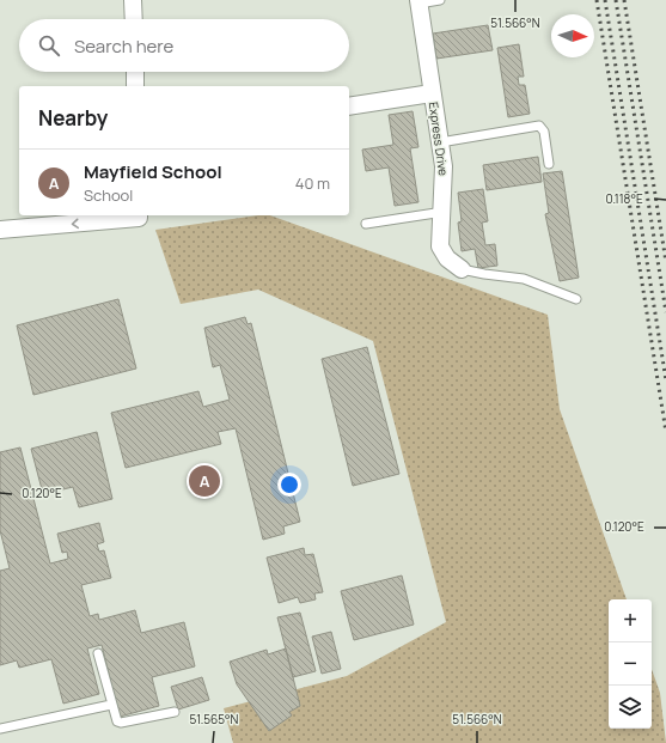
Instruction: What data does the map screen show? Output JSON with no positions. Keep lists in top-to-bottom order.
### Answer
{
  "streets": {
    "street": ["Express Drive"]
  },
  "north": "right",
  "page": {
    "search": "Search here",
    "heading": "Nearby",
    "list": [
      {
        "mark": "A",
        "name": "Mayfield School",
        "note": "School",
        "value": "40 m"
      }
    ],
    "pins": "A",
    "map_buttons": ["+", "−"]
  },
  "coordinates": [
    "51.566°N",
    "0.118°E",
    "0.120°E",
    "51.565°N"
  ]
}
